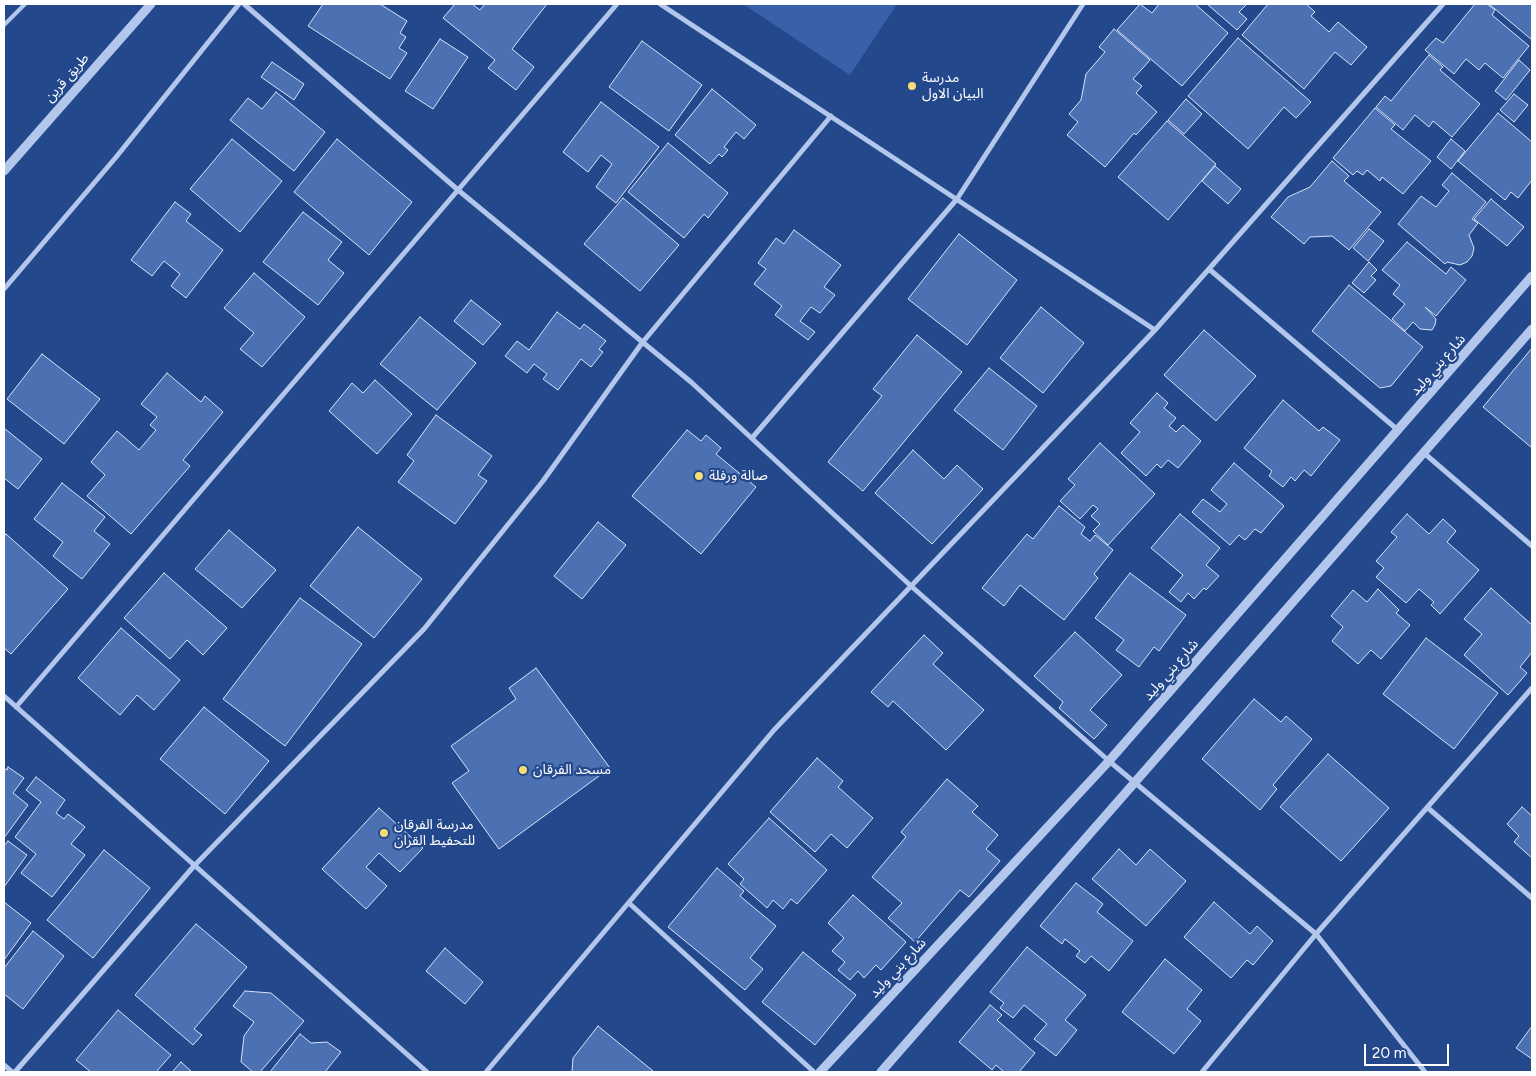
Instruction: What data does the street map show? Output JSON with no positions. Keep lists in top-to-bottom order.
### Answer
{
  "streets": {
    "street": ["طريق قرين", "شارع بني وليد"]
  },
  "places": [
    "مدرسة البيان الاول",
    "صالة ورفلة",
    "مسحد الفرقان",
    "مدرسة الفرقان للتحفيط القران"
  ],
  "scale_bar": "20 m"
}
